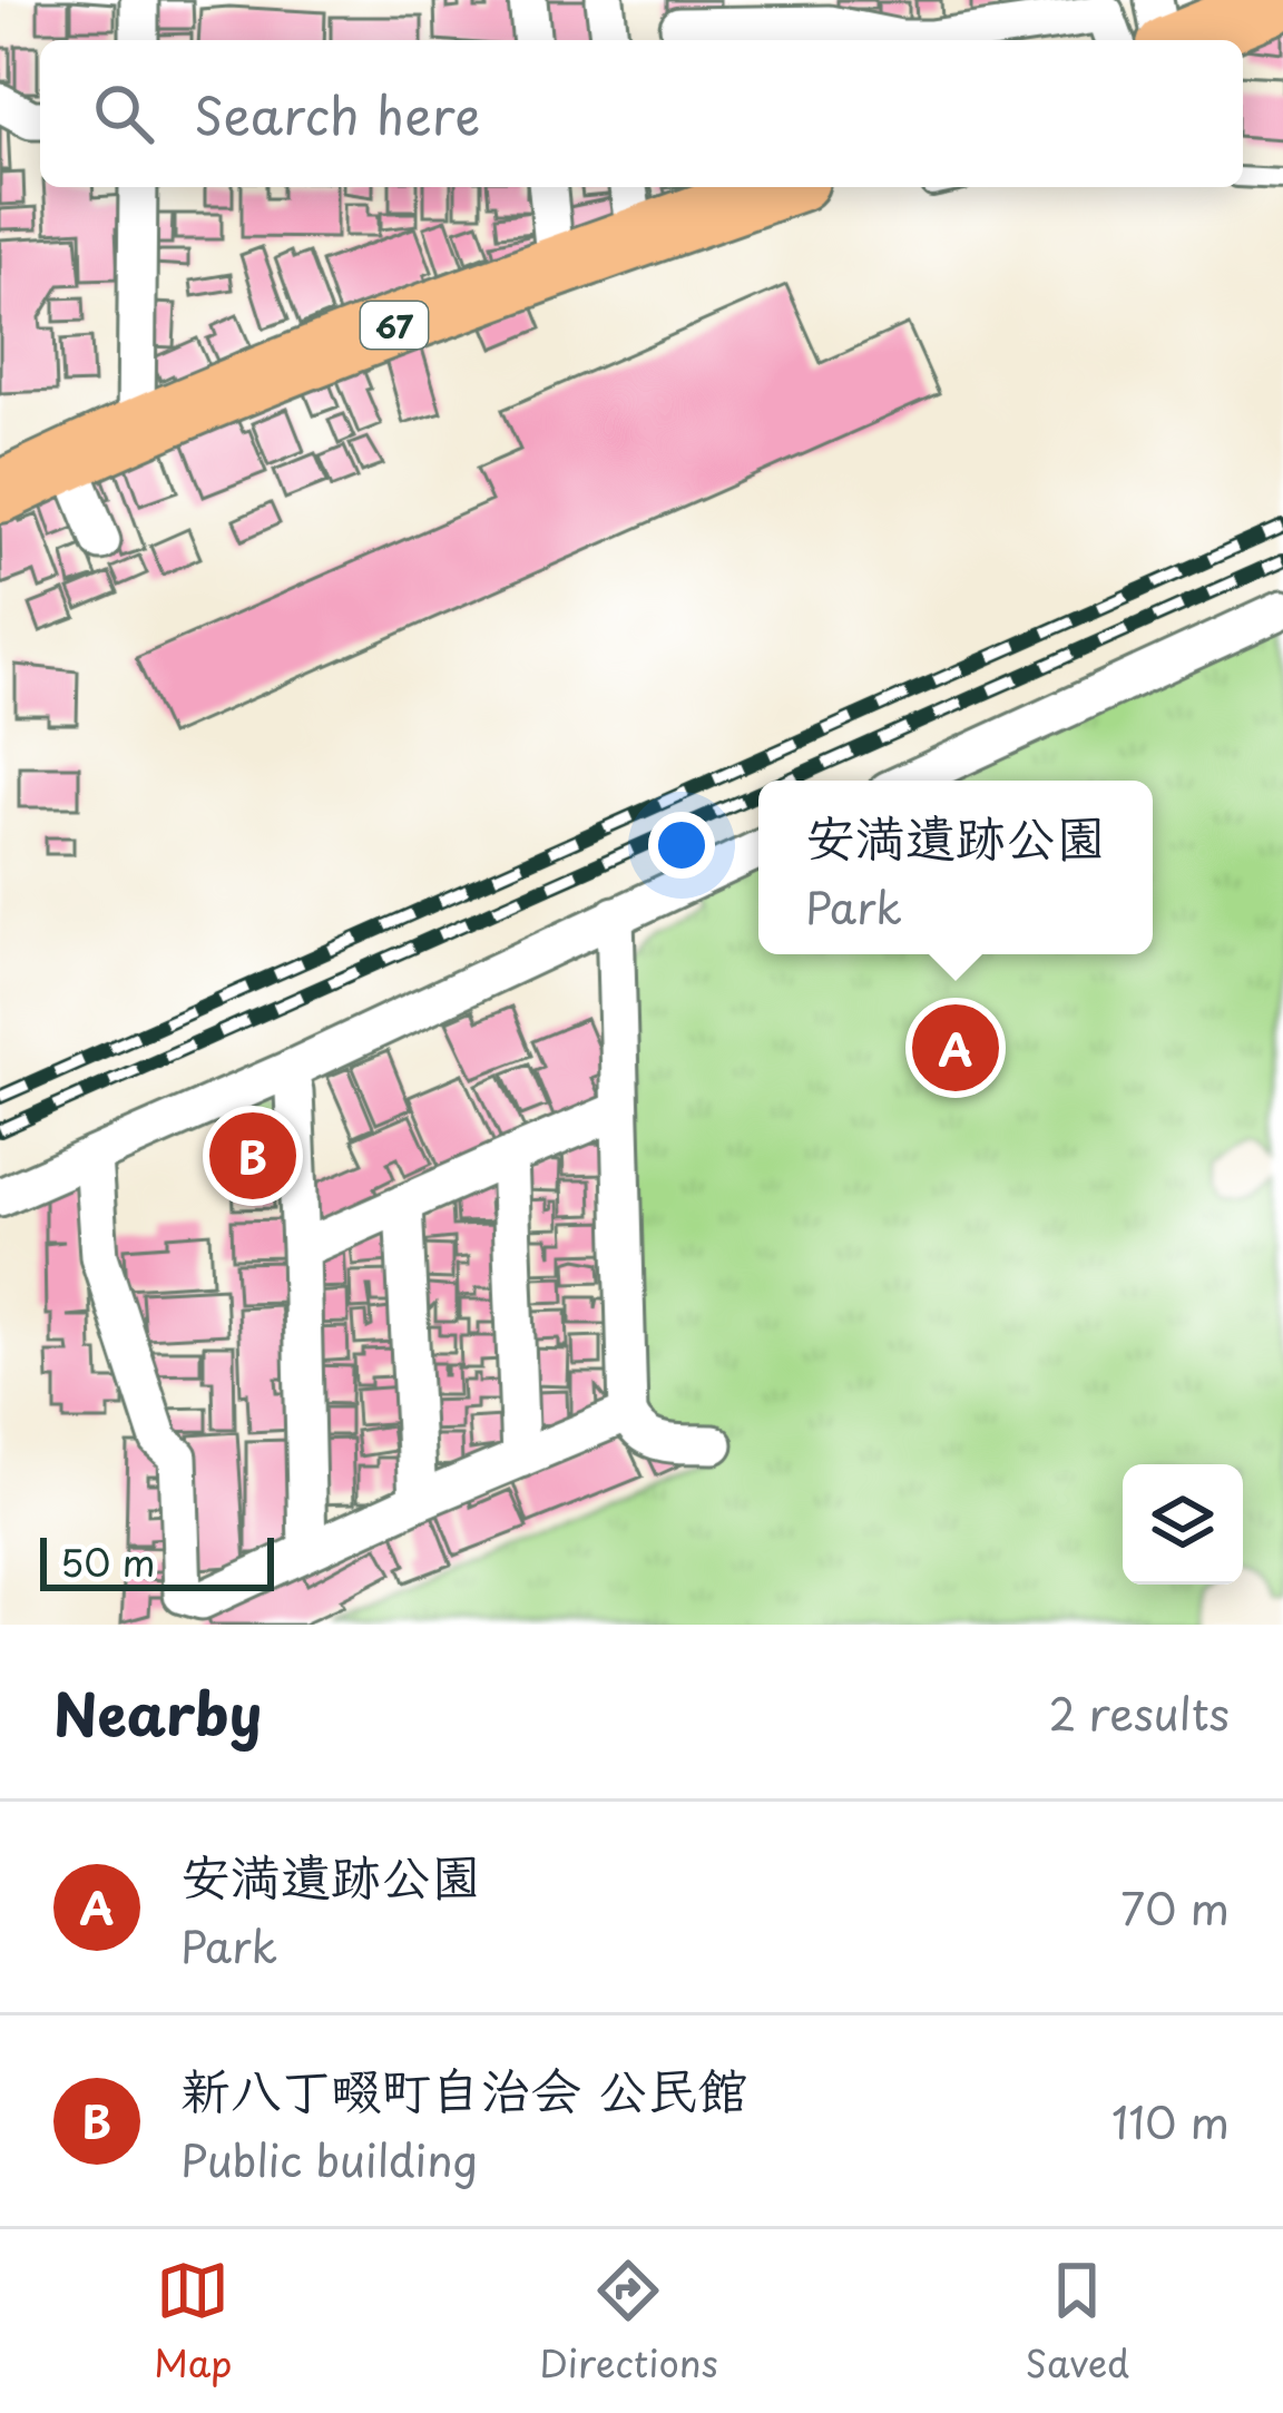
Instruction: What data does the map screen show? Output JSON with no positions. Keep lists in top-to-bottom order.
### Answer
{
  "streets": {
    "main road": ["67"]
  },
  "scale_bar": "50 m",
  "page": {
    "search": "Search here",
    "popup": ["安満遺跡公園", "Park"],
    "pins": ["A", "B"],
    "scale": "50 m",
    "heading": ["Nearby", "2 results"],
    "list": [
      {
        "mark": "A",
        "name": "安満遺跡公園",
        "note": "Park",
        "value": "70 m"
      },
      {
        "mark": "B",
        "name": "新八丁畷町自治会 公民館",
        "note": "Public building",
        "value": "110 m"
      }
    ],
    "nav": ["Map", "Directions", "Saved"]
  }
}
